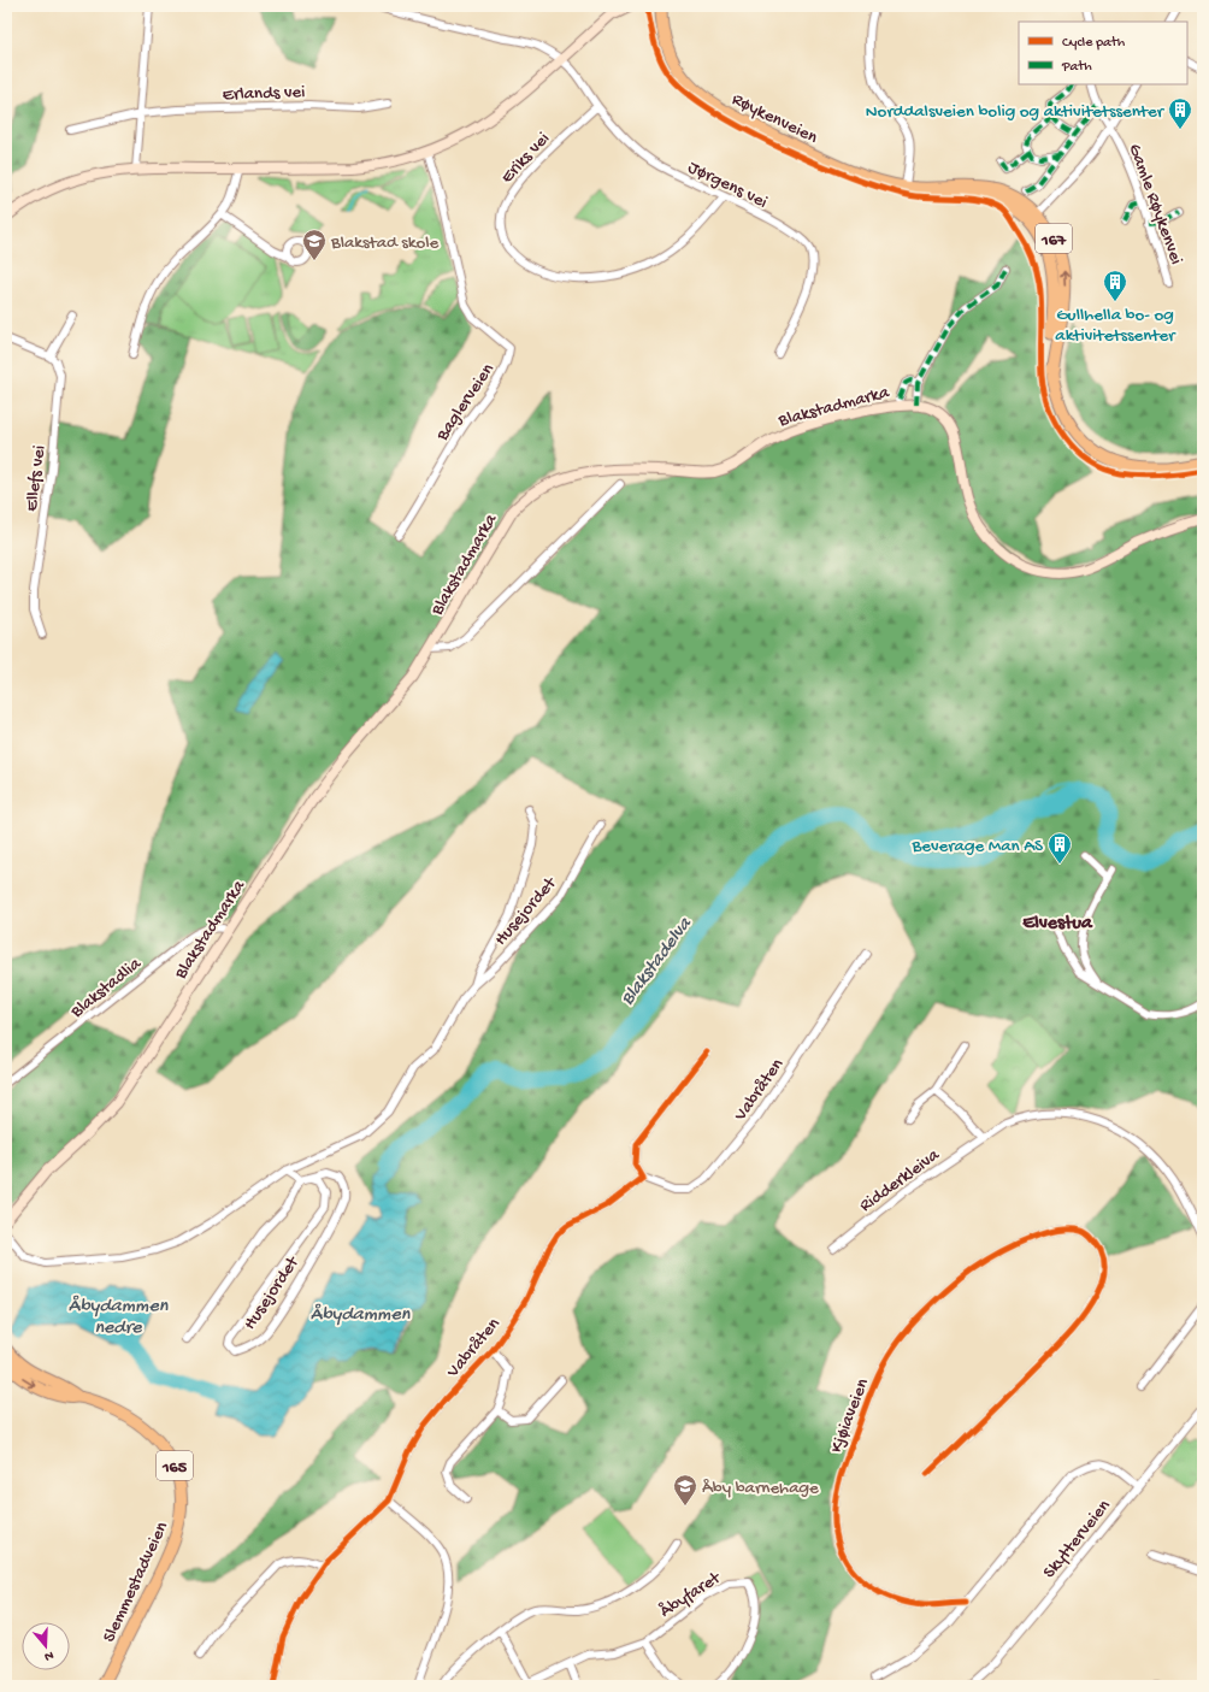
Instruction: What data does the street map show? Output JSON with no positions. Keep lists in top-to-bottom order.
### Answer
{
  "streets": {
    "main road": [
      "Røykenveien",
      "167",
      "Blakstadmarka",
      "165",
      "Slemmestadveien"
    ],
    "street": [
      "Erlands vei",
      "Eriks vei",
      "Jørgens vei",
      "Gamle Røykenvei",
      "Baglerveien",
      "Ellefs vei",
      "Husejordet",
      "Blakstadlia",
      "Vabråten",
      "Ridderkleiva",
      "Kjøiaveien",
      "Skytterveien",
      "Åbyfaret"
    ]
  },
  "crossings": [
    ["Eriks vei", "Jørgens vei"],
    ["Blakstadmarka", "Blakstadlia"]
  ],
  "districts": ["Elvestua"],
  "water": ["Blakstadelva", "Åbydammen nedre", "Åbydammen"],
  "places": {
    "building": ["Norddalsveien bolig og aktivitetssenter", "Gullhella bo- og aktivitetssenter", "Beverage Man AS"],
    "school or university": ["Blakstad skole", "Åby barnehage"]
  },
  "legend": ["Cycle path", "Path"],
  "north": "bottom"
}
